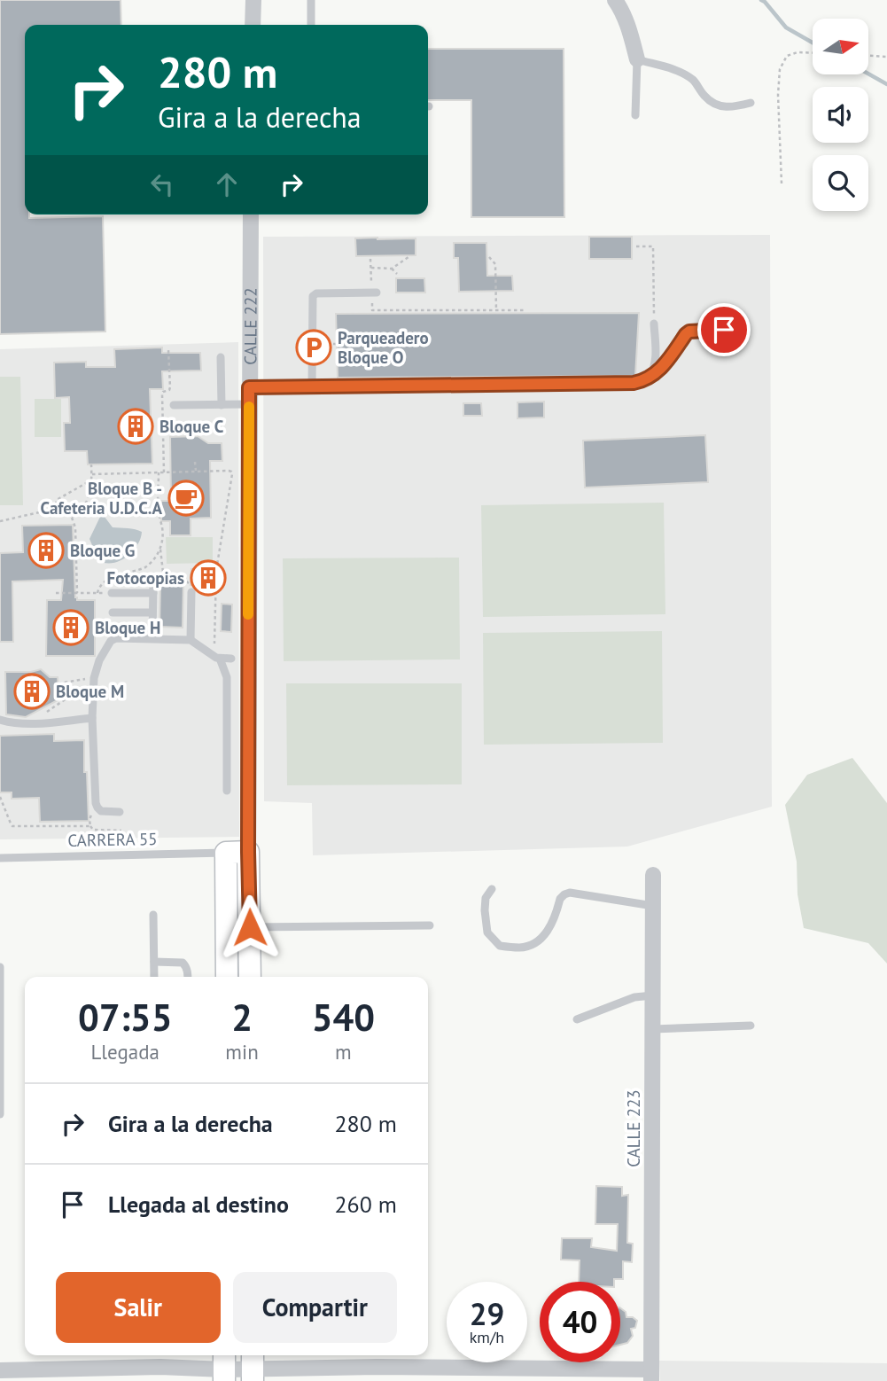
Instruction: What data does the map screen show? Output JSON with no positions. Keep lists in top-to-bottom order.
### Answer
{
  "streets": {
    "street": ["CALLE 222", "CALLE 223"],
    "lane": ["CARRERA 55"]
  },
  "crossings": [
    ["CALLE 222", "CARRERA 55"]
  ],
  "places": {
    "parking": ["Parqueadero Bloque O"],
    "building": [
      "Bloque C",
      "Bloque G",
      "Fotocopias",
      "Bloque H",
      "Bloque M"
    ],
    "cafe": ["Bloque B - Cafeteria U.D.C.A"]
  },
  "north": "right",
  "page": {
    "turn": ["280 m", "Gira a la derecha"],
    "eta": [
      "07:55",
      "Llegada",
      "2",
      "min",
      "540",
      "m"
    ],
    "list": [
      {
        "name": "Gira a la derecha",
        "value": "280 m"
      },
      {
        "name": "Llegada al destino",
        "value": "260 m"
      }
    ],
    "buttons": ["Salir", "Compartir"],
    "speed": "29 km/h",
    "limit": "40"
  }
}
